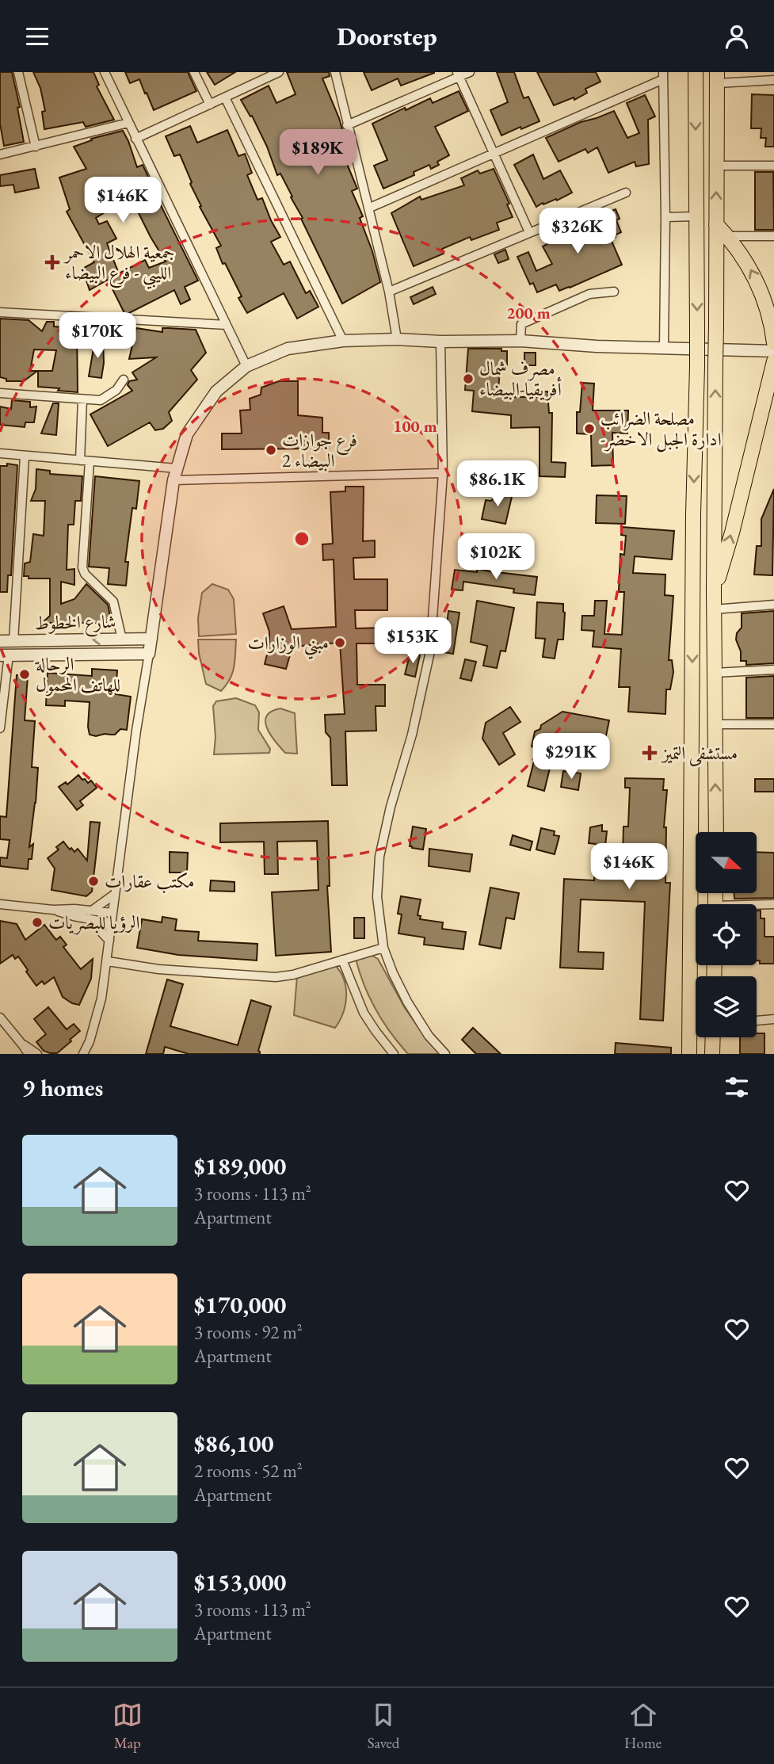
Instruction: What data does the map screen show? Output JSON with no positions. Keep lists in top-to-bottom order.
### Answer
{
  "streets": {
    "street": ["شارع الخطوط"]
  },
  "places": {
    "health": ["جمعية الهلال الاحمر الليبي - فرع البيضاء", "مستشفى التميز"],
    "other": [
      "مصرف شمال أفريقيا-البيضاء",
      "مصلحة الضرائب -ادارة الجبل الاخضر",
      "فرع جوازات البيضاء 2",
      "مبني الوزارات",
      "الرحالة للهاتف المحمول",
      "مكتب عقارات",
      "الرؤيا للبصريات"
    ]
  },
  "north": "right",
  "page": {
    "header": "Doorstep",
    "price": [
      "$189K",
      "$146K",
      "$326K",
      "$170K",
      "$86.1K",
      "$102K",
      "$153K",
      "$291K",
      "$146K"
    ],
    "heading": "9 homes",
    "list": [
      {
        "name": "$189,000",
        "note": "3 rooms · 113 m² · Apartment"
      },
      {
        "name": "$170,000",
        "note": "3 rooms · 92 m² · Apartment"
      },
      {
        "name": "$86,100",
        "note": "2 rooms · 52 m² · Apartment"
      },
      {
        "name": "$153,000",
        "note": "3 rooms · 113 m² · Apartment"
      }
    ],
    "tabs": ["Map", "Saved", "Home"]
  },
  "rings": ["200 m", "100 m"]
}
